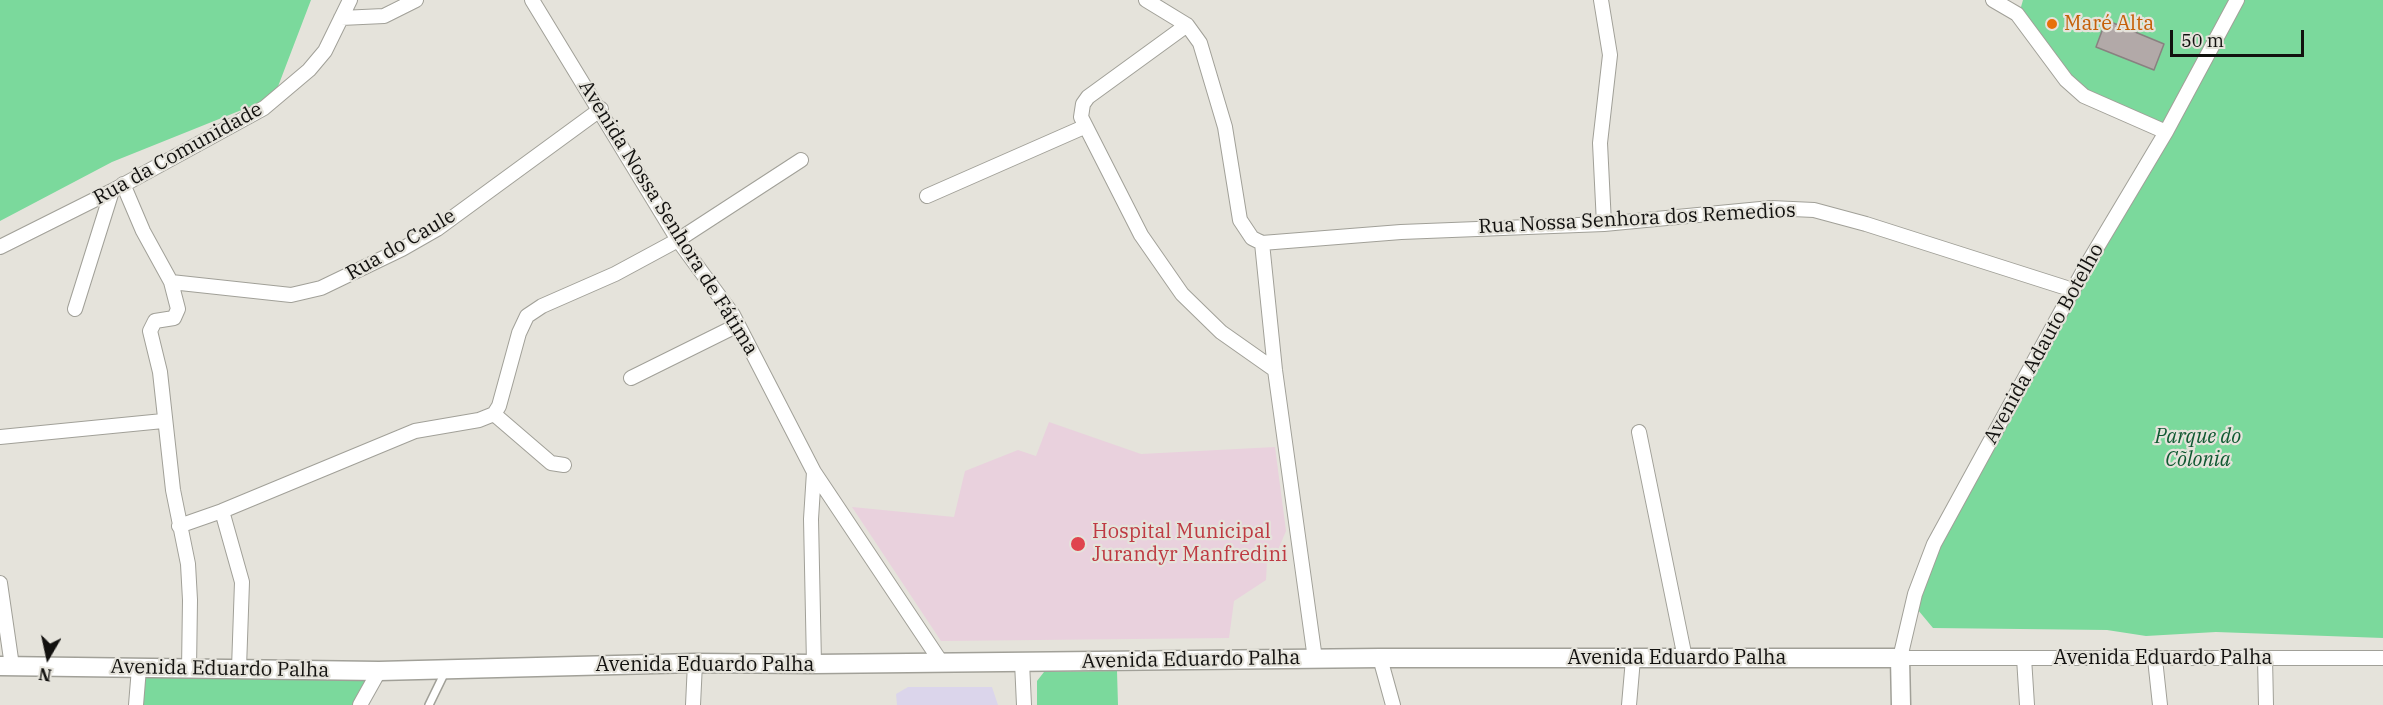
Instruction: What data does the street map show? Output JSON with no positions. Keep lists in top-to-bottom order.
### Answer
{
  "streets": {
    "street": [
      "Rua da Comunidade",
      "Avenida Nossa Senhora de Fátima",
      "Rua Nossa Senhora dos Remedios",
      "Rua do Caule",
      "Avenida Adauto Botelho",
      "Avenida Eduardo Palha"
    ]
  },
  "crossings": [
    ["Avenida Nossa Senhora de Fátima", "Rua do Caule"],
    ["Avenida Nossa Senhora de Fátima", "Avenida Eduardo Palha"],
    ["Rua Nossa Senhora dos Remedios", "Avenida Adauto Botelho"],
    ["Avenida Adauto Botelho", "Avenida Eduardo Palha"]
  ],
  "parks": ["Parque do Cõlonia"],
  "places": ["Maré Alta", "Hospital Municipal Jurandyr Manfredini"],
  "scale_bar": "50 m",
  "north": "bottom"
}
